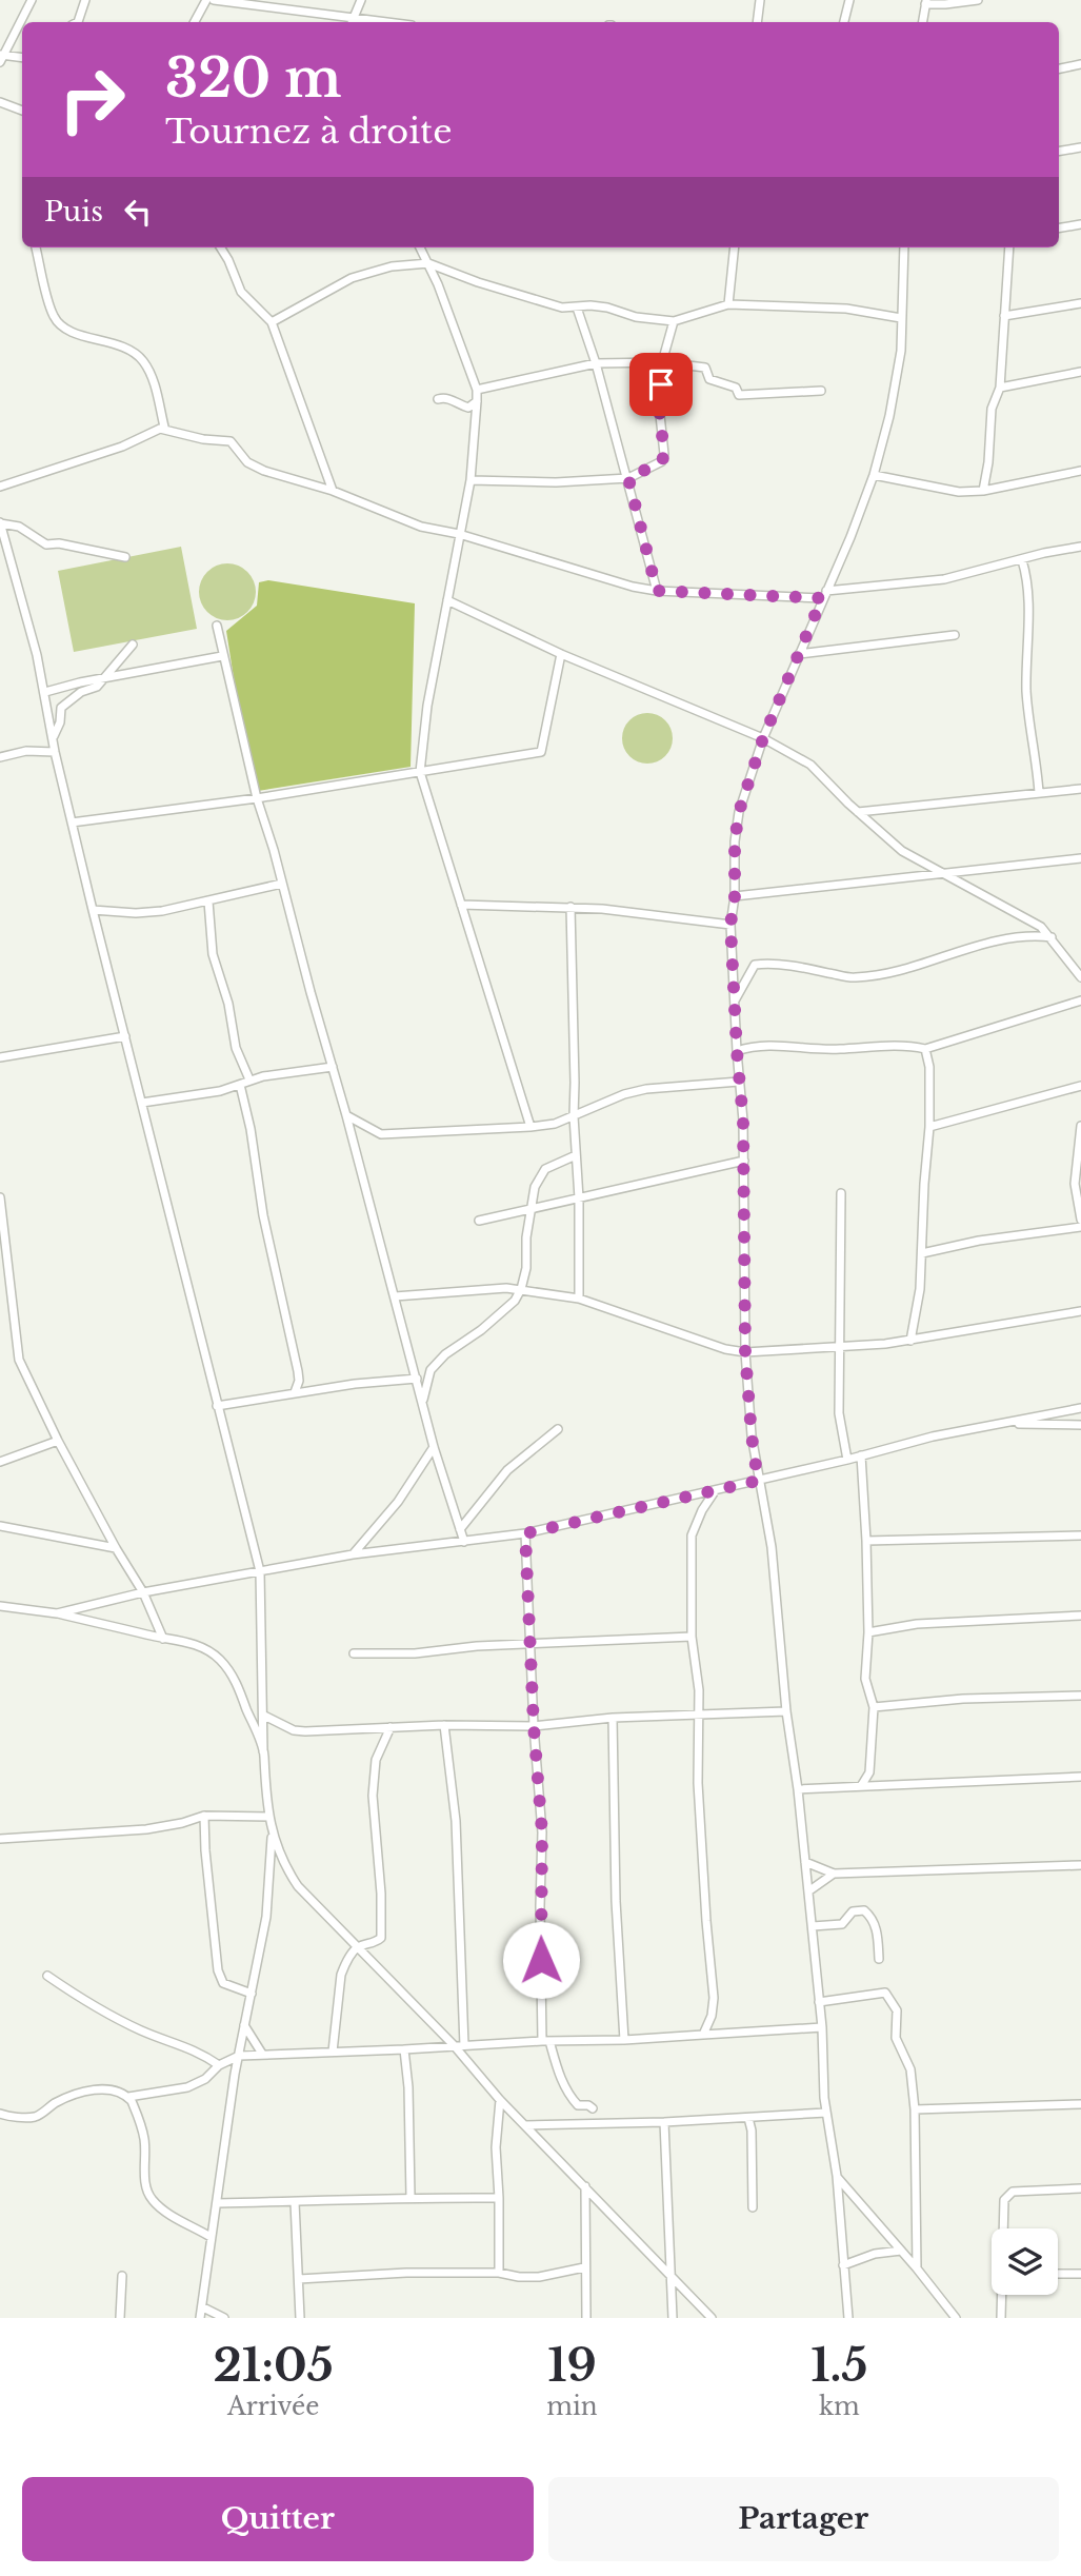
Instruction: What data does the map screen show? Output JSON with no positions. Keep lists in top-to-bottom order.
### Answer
{
  "page": {
    "turn": ["320 m", "Tournez à droite"],
    "then": "Puis",
    "eta": [
      "21:05",
      "Arrivée",
      "19",
      "min",
      "1.5",
      "km"
    ],
    "buttons": ["Quitter", "Partager"]
  }
}
